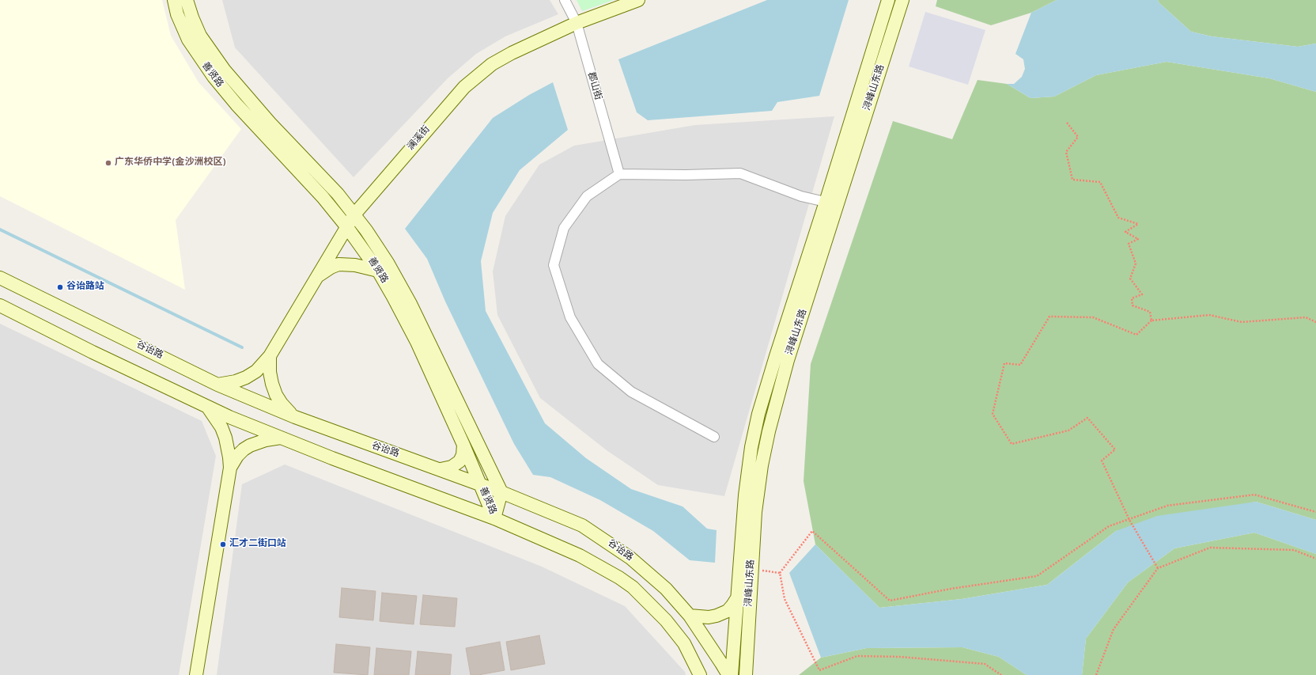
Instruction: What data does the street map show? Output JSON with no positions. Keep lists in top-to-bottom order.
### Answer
{
  "streets": {
    "street": [
      "善贤路",
      "郡山街",
      "浔峰山东路",
      "澜溪街",
      "谷诒路"
    ]
  },
  "crossings": [
    ["善贤路", "澜溪街"],
    ["善贤路", "谷诒路"],
    ["郡山街", "澜溪街"],
    ["澜溪街", "谷诒路"]
  ],
  "places": ["广东华侨中学(金沙洲校区)", "谷诒路站", "汇才二街口站"]
}
